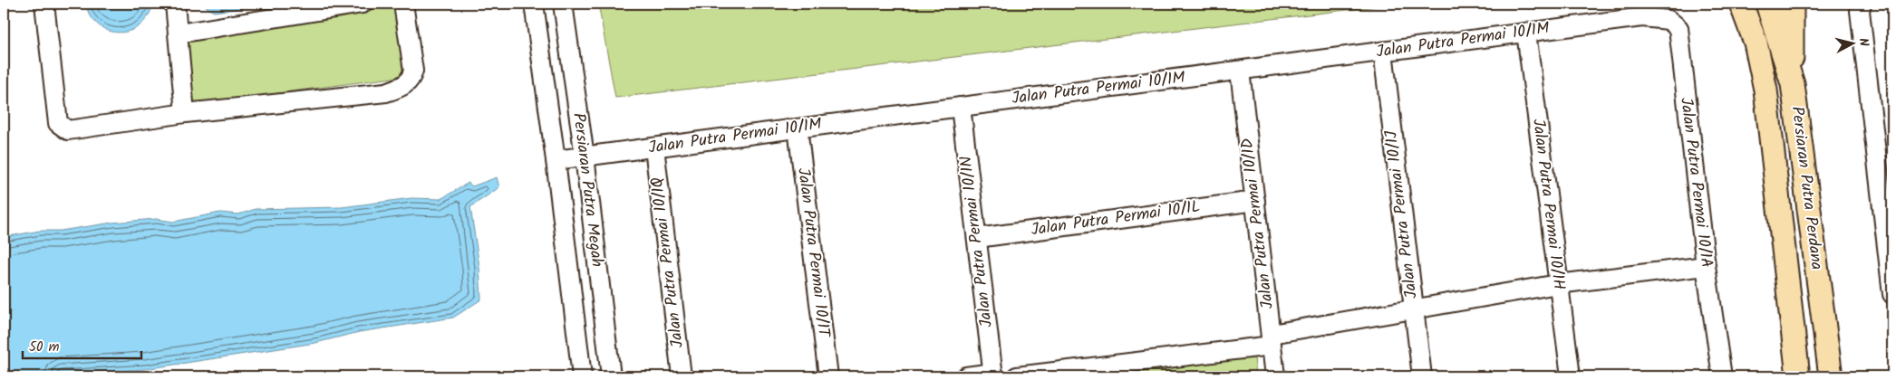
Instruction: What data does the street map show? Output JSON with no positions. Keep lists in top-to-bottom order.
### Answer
{
  "streets": {
    "main road": ["Persiaran Putra Perdana"],
    "street": [
      "Jalan Putra Permai 10/1M",
      "Jalan Putra Permai 10/1A",
      "Persiaran Putra Megah",
      "Jalan Putra Permai 10/1H",
      "Jalan Putra Permai 10/1J",
      "Jalan Putra Permai 10/1L",
      "Jalan Putra Permai 10/1D",
      "Jalan Putra Permai 10/1N",
      "Jalan Putra Permai 10/1T",
      "Jalan Putra Permai 10/1Q"
    ]
  },
  "crossings": [
    ["Jalan Putra Permai 10/1M", "Jalan Putra Permai 10/1A"],
    ["Jalan Putra Permai 10/1M", "Persiaran Putra Megah"],
    ["Jalan Putra Permai 10/1M", "Jalan Putra Permai 10/1H"],
    ["Jalan Putra Permai 10/1M", "Jalan Putra Permai 10/1J"],
    ["Jalan Putra Permai 10/1M", "Jalan Putra Permai 10/1D"],
    ["Jalan Putra Permai 10/1M", "Jalan Putra Permai 10/1N"],
    ["Jalan Putra Permai 10/1M", "Jalan Putra Permai 10/1T"],
    ["Jalan Putra Permai 10/1M", "Jalan Putra Permai 10/1Q"],
    ["Jalan Putra Permai 10/1L", "Jalan Putra Permai 10/1D"],
    ["Jalan Putra Permai 10/1L", "Jalan Putra Permai 10/1N"]
  ],
  "scale_bar": "50 m",
  "north": "right"
}
